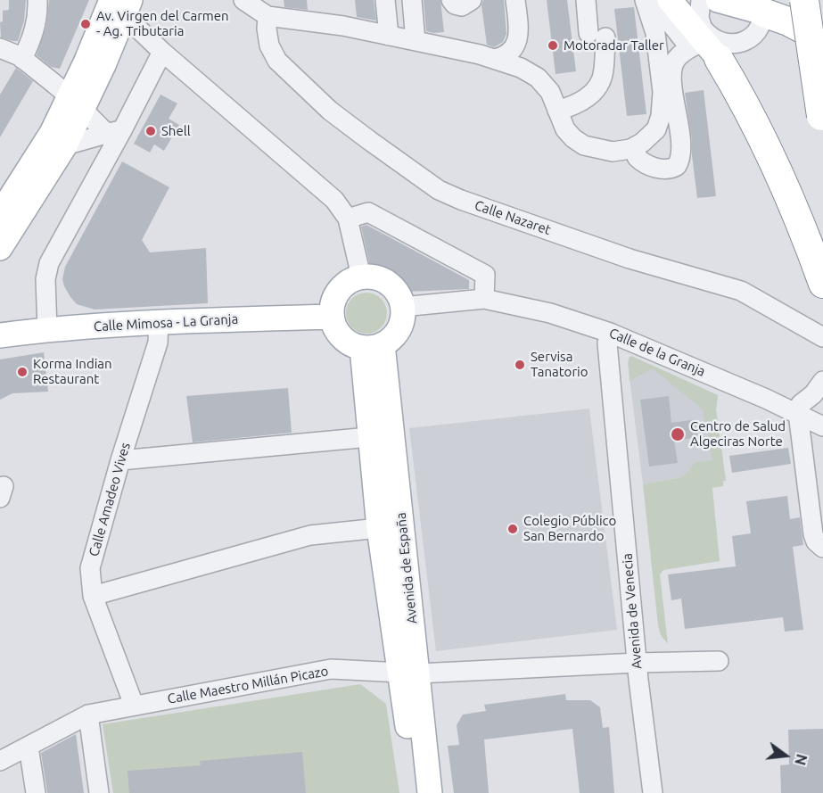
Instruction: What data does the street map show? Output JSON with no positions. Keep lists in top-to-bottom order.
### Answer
{
  "streets": {
    "main road": ["Calle Mimosa - La Granja", "Avenida de España"],
    "street": [
      "Calle Nazaret",
      "Calle de la Granja",
      "Calle Amadeo Vives",
      "Avenida de Venecia",
      "Calle Maestro Millán Picazo"
    ]
  },
  "crossings": [
    ["Calle Mimosa - La Granja", "Calle de la Granja"],
    ["Calle Mimosa - La Granja", "Calle Amadeo Vives"],
    ["Calle Mimosa - La Granja", "Avenida de España"],
    ["Calle de la Granja", "Avenida de España"],
    ["Calle de la Granja", "Avenida de Venecia"],
    ["Calle Amadeo Vives", "Calle Maestro Millán Picazo"],
    ["Avenida de España", "Calle Maestro Millán Picazo"],
    ["Avenida de Venecia", "Calle Maestro Millán Picazo"]
  ],
  "places": [
    "Av. Virgen del Carmen - Ag. Tributaria",
    "Motoradar Taller",
    "Shell",
    "Servisa Tanatorio",
    "Korma Indian Restaurant",
    "Centro de Salud Algeciras Norte",
    "Colegio Público San Bernardo"
  ],
  "north": "right"
}
